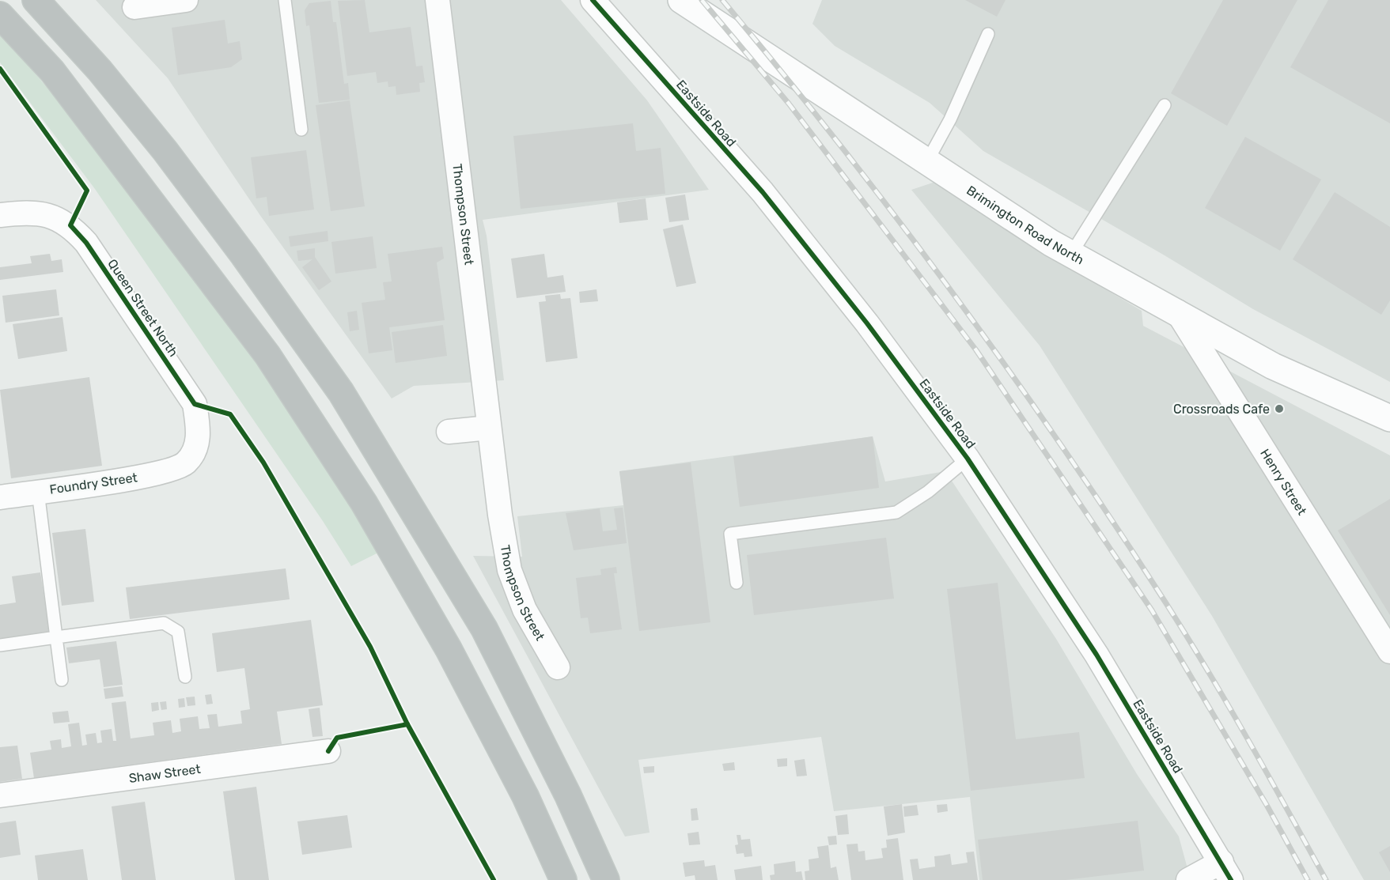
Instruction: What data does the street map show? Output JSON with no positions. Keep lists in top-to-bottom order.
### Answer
{
  "streets": {
    "main road": ["Brimington Road North"],
    "street": [
      "Eastside Road",
      "Thompson Street",
      "Queen Street North",
      "Henry Street",
      "Foundry Street",
      "Shaw Street"
    ]
  },
  "crossings": [
    ["Brimington Road North", "Henry Street"],
    ["Queen Street North", "Foundry Street"]
  ],
  "places": ["Crossroads Cafe"]
}
